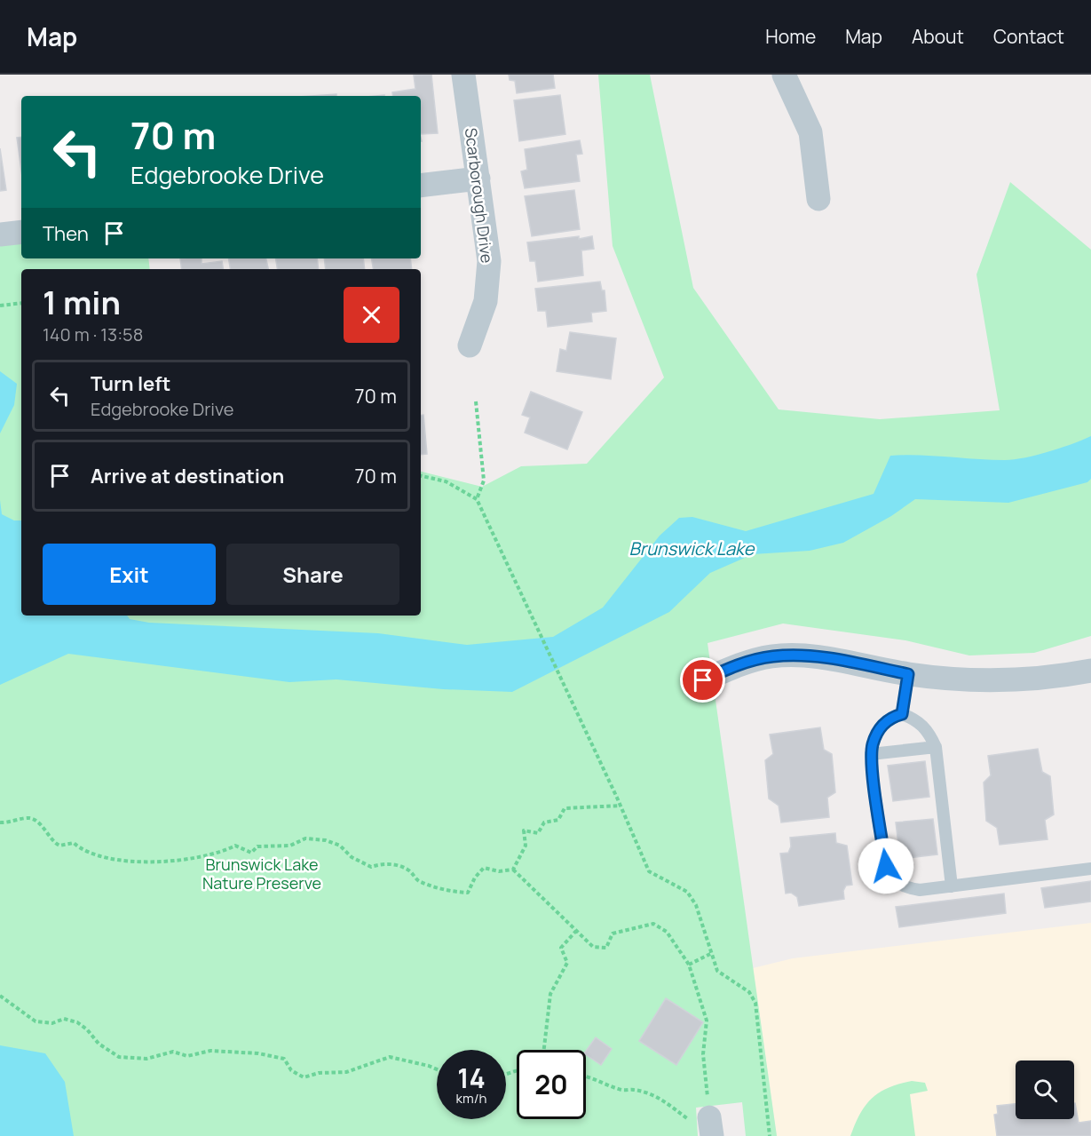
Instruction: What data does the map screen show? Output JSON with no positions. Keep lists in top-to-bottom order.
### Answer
{
  "streets": {
    "street": ["Scarborough Drive"]
  },
  "water": ["Brunswick Lake"],
  "parks": ["Brunswick Lake Nature Preserve"],
  "page": {
    "header": "Map",
    "nav": [
      "Home",
      "Map",
      "About",
      "Contact"
    ],
    "turn": ["70 m", "Edgebrooke Drive"],
    "then": "Then",
    "heading": ["1 min", "140 m · 13:58"],
    "list": [
      {
        "name": "Turn left",
        "note": "Edgebrooke Drive",
        "value": "70 m"
      },
      {
        "name": "Arrive at destination",
        "value": "70 m"
      }
    ],
    "buttons": ["Exit", "Share"],
    "speed": "14 km/h",
    "limit": "20"
  }
}
